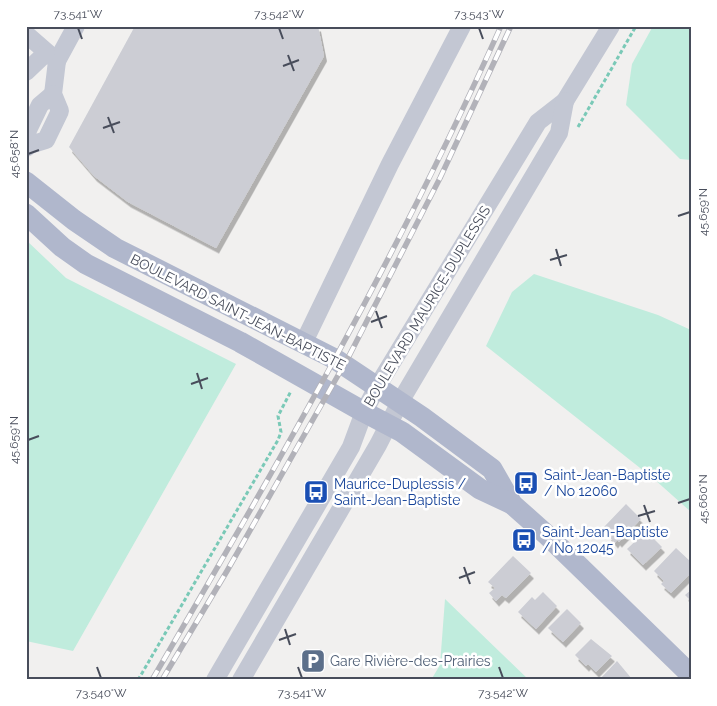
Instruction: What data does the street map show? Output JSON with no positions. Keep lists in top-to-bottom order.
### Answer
{
  "streets": {
    "main road": ["BOULEVARD SAINT-JEAN-BAPTISTE"],
    "street": ["BOULEVARD MAURICE-DUPLESSIS"]
  },
  "crossings": [
    ["BOULEVARD MAURICE-DUPLESSIS", "BOULEVARD SAINT-JEAN-BAPTISTE"]
  ],
  "places": {
    "bus stop": ["Saint-Jean-Baptiste / No 12060", "Maurice-Duplessis / Saint-Jean-Baptiste", "Saint-Jean-Baptiste / No 12045"],
    "parking": ["Gare Rivière-des-Prairies"]
  },
  "coordinates": [
    "73.541°W",
    "73.542°W",
    "73.543°W",
    "45.658°N",
    "45.659°N",
    "45.660°N",
    "73.540°W"
  ]
}
